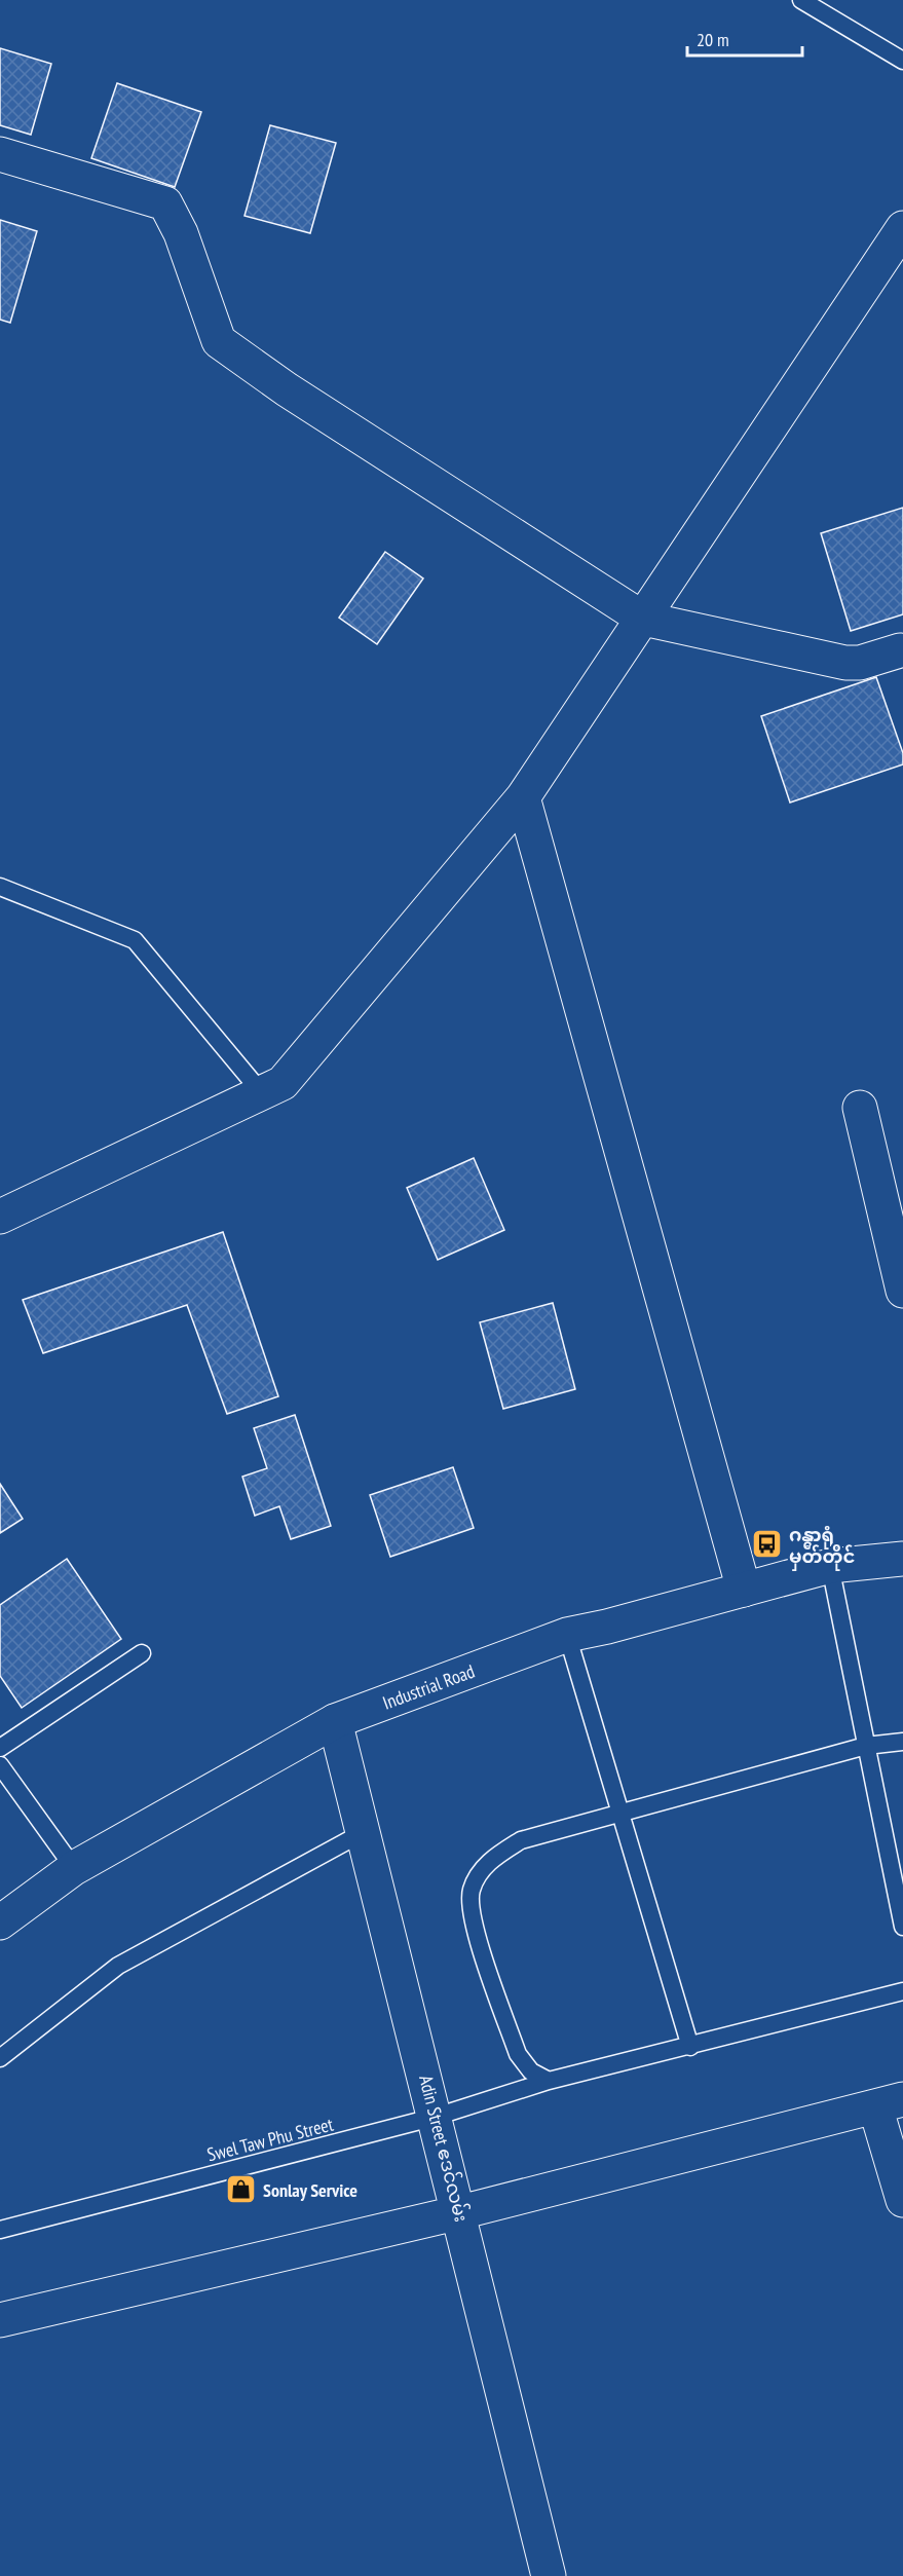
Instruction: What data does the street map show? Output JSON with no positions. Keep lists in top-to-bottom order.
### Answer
{
  "streets": {
    "street": ["Industrial Road", "Adin Street ဧဒင်လမ်း"],
    "lane": ["Swel Taw Phu Street"]
  },
  "crossings": [
    ["Industrial Road", "Adin Street ဧဒင်လမ်း"],
    ["Swel Taw Phu Street", "Adin Street ဧဒင်လမ်း"]
  ],
  "places": {
    "bus stop": ["ဂန္ဓာရုံ မှတ်တိုင်"],
    "shop": ["Sonlay Service"]
  },
  "scale_bar": "20 m"
}
